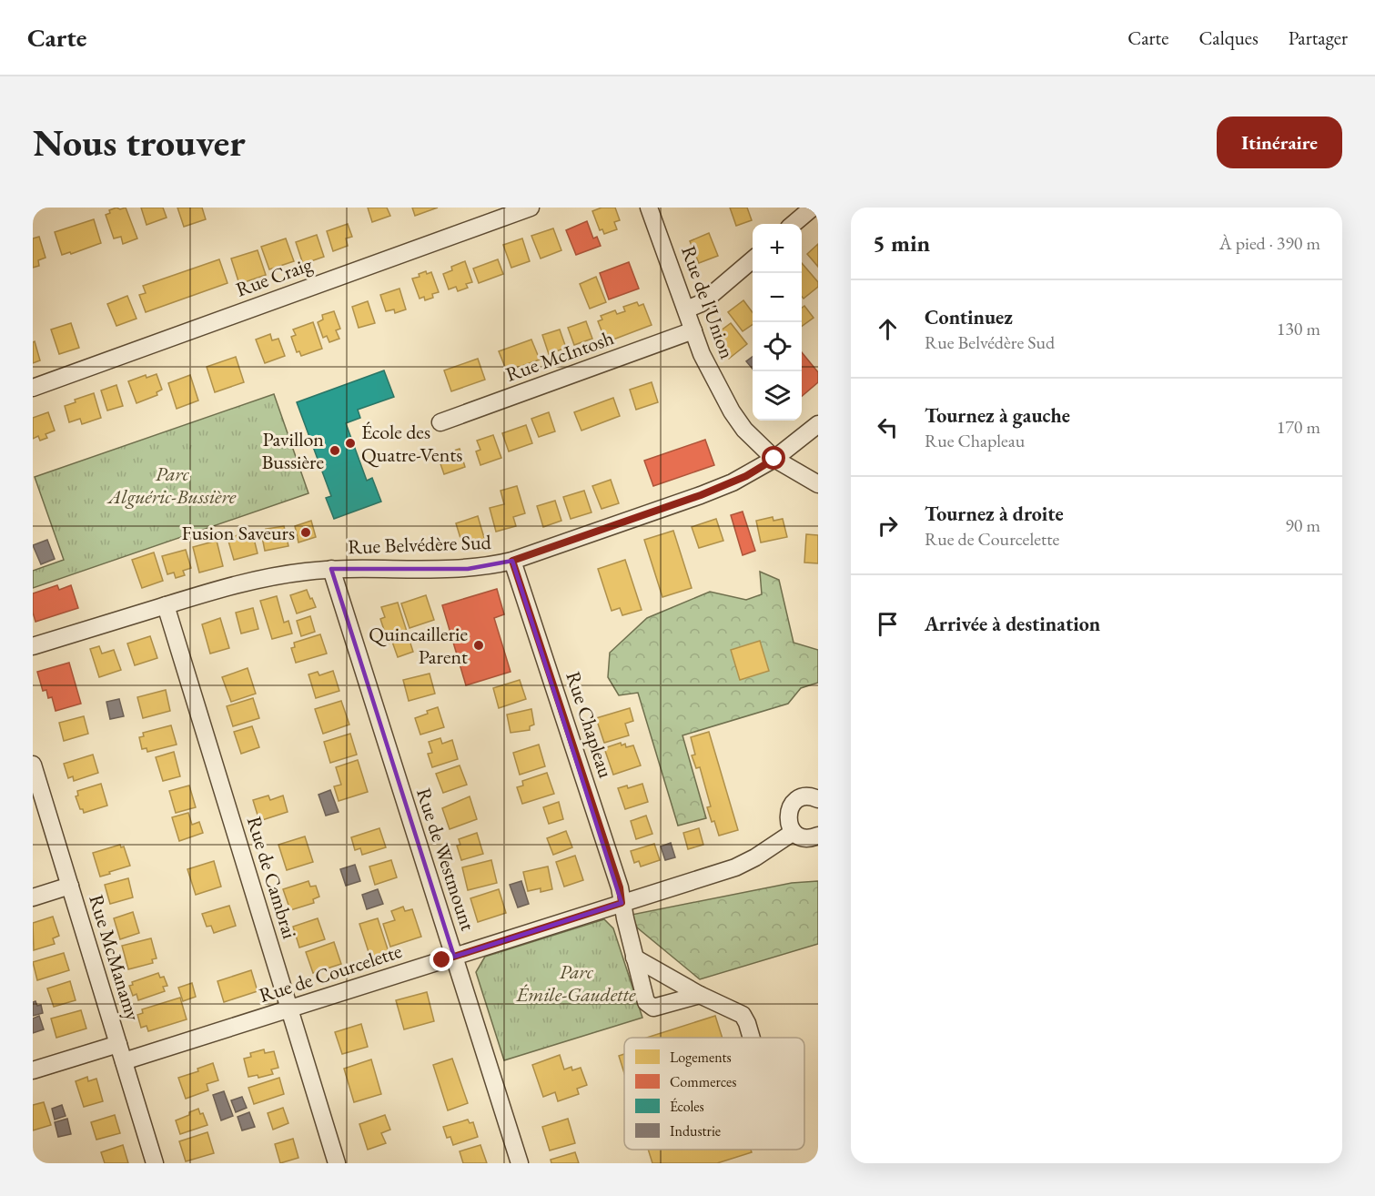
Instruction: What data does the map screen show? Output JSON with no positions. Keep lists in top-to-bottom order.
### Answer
{
  "streets": {
    "street": [
      "Rue Craig",
      "Rue de l'Union",
      "Rue McIntosh",
      "Rue Belvédère Sud",
      "Rue Chapleau",
      "Rue de Westmount",
      "Rue de Cambrai",
      "Rue McManamy",
      "Rue de Courcelette"
    ]
  },
  "crossings": [
    ["Rue de l'Union", "Rue McIntosh"],
    ["Rue de l'Union", "Rue Belvédère Sud"],
    ["Rue Belvédère Sud", "Rue Chapleau"],
    ["Rue Belvédère Sud", "Rue de Westmount"],
    ["Rue Belvédère Sud", "Rue de Cambrai"],
    ["Rue Chapleau", "Rue de Courcelette"],
    ["Rue de Westmount", "Rue de Courcelette"],
    ["Rue de Cambrai", "Rue de Courcelette"],
    ["Rue McManamy", "Rue de Courcelette"]
  ],
  "parks": ["Parc Alguéric-Bussière", "Parc Émile-Gaudette"],
  "places": [
    "École des Quatre-Vents",
    "Pavillon Bussière",
    "Fusion Saveurs",
    "Quincaillerie Parent"
  ],
  "legend": [
    "Logements",
    "Commerces",
    "Écoles",
    "Industrie"
  ],
  "page": {
    "header": "Carte",
    "nav": ["Carte", "Calques", "Partager"],
    "buttons": "Itinéraire",
    "title": "Nous trouver",
    "heading": ["5 min", "À pied · 390 m"],
    "map_buttons": ["+", "−"],
    "list": [
      ["Continuez", "Rue Belvédère Sud", "130 m"],
      ["Tournez à gauche", "Rue Chapleau", "170 m"],
      ["Tournez à droite", "Rue de Courcelette", "90 m"],
      "Arrivée à destination"
    ]
  }
}
